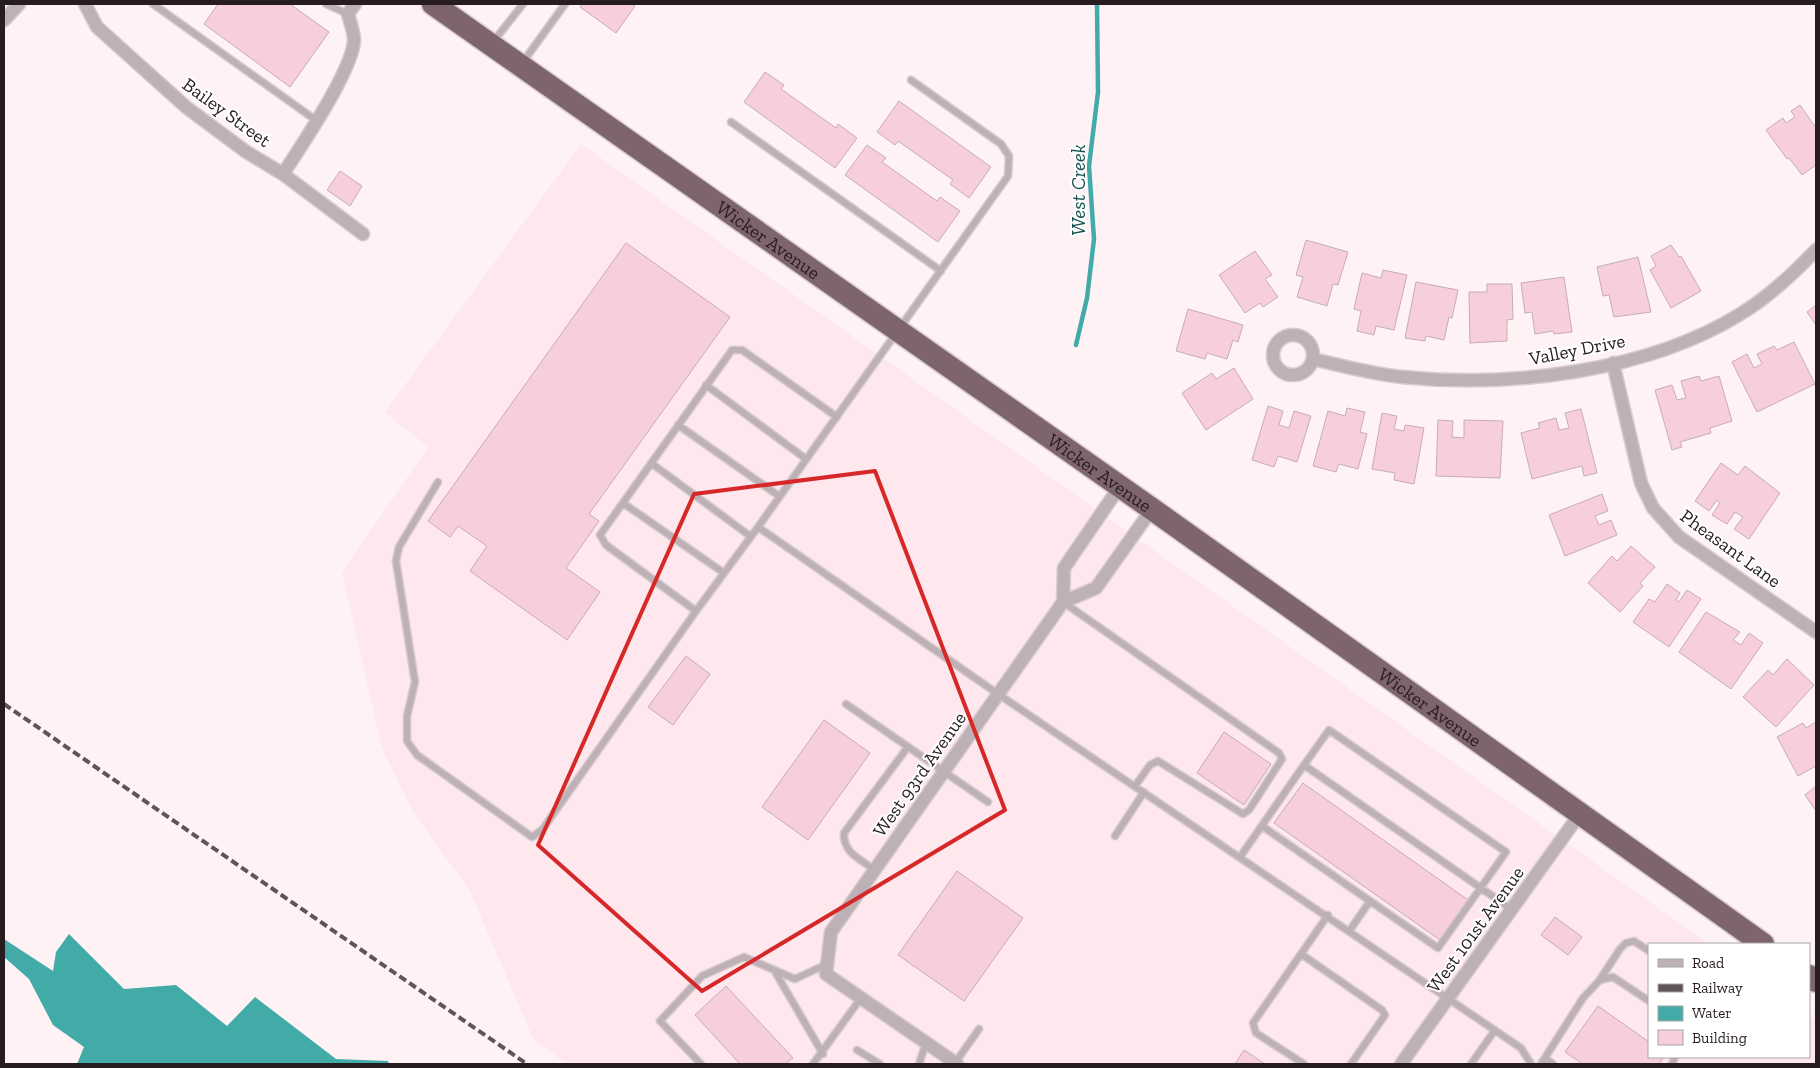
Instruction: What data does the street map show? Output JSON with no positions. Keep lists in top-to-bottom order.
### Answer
{
  "streets": {
    "highway": ["Wicker Avenue"],
    "street": [
      "Bailey Street",
      "Valley Drive",
      "Pheasant Lane",
      "West 93rd Avenue",
      "West 101st Avenue"
    ]
  },
  "crossings": [
    ["Wicker Avenue", "West 101st Avenue"],
    ["Valley Drive", "Pheasant Lane"]
  ],
  "water": ["West Creek"],
  "legend": [
    "Road",
    "Railway",
    "Water",
    "Building"
  ]
}
